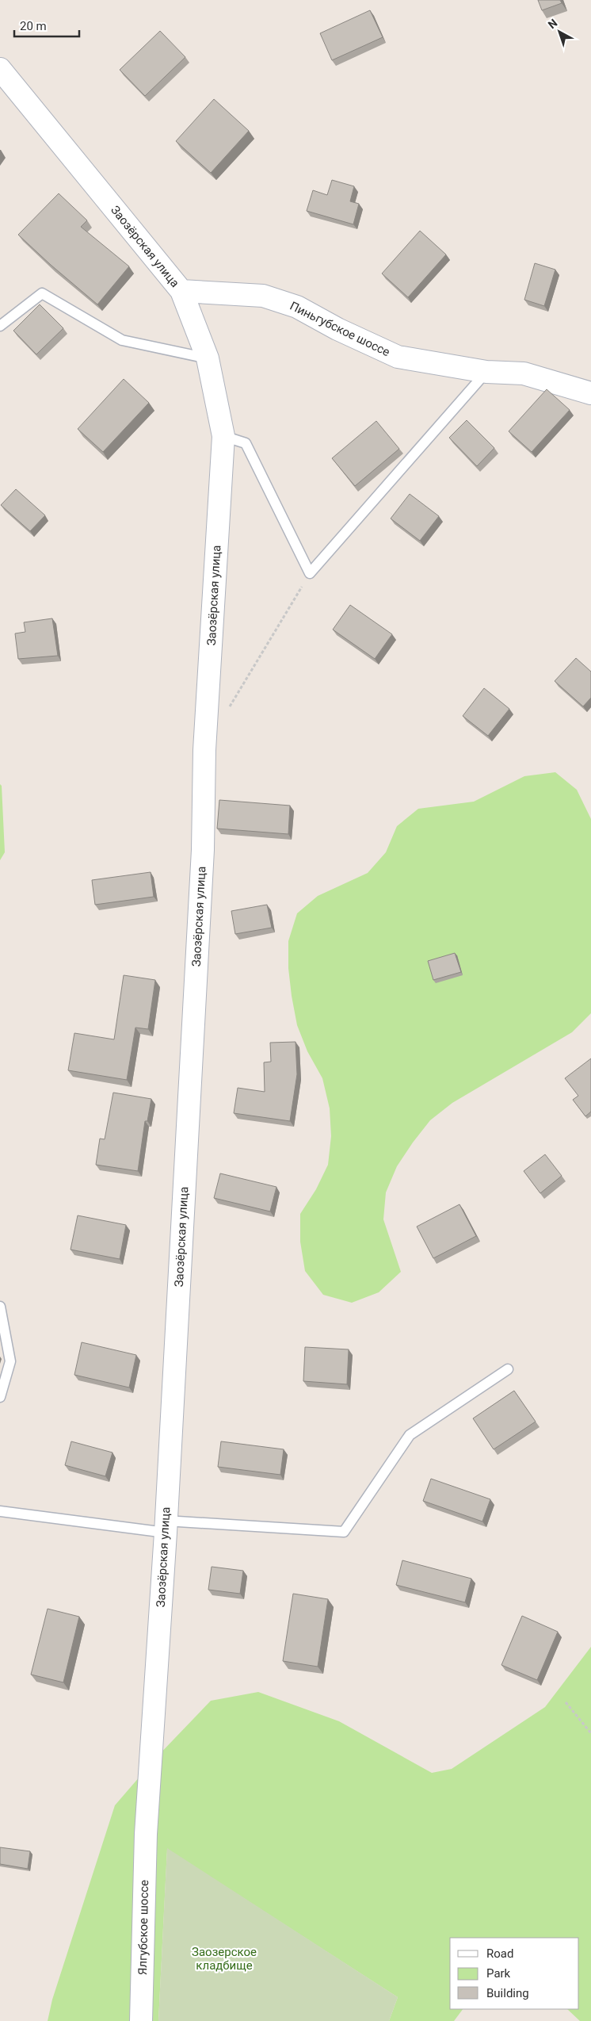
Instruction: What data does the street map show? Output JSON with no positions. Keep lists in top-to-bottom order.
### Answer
{
  "streets": {
    "street": ["Заозёрская улица", "Пиньгубское шоссе", "Ялгубское шоссе"]
  },
  "crossings": [
    ["Заозёрская улица", "Пиньгубское шоссе"],
    ["Заозёрская улица", "Ялгубское шоссе"]
  ],
  "parks": ["Заозерское кладбище"],
  "legend": ["Road", "Park", "Building"],
  "scale_bar": "20 m",
  "north": "top left"
}
